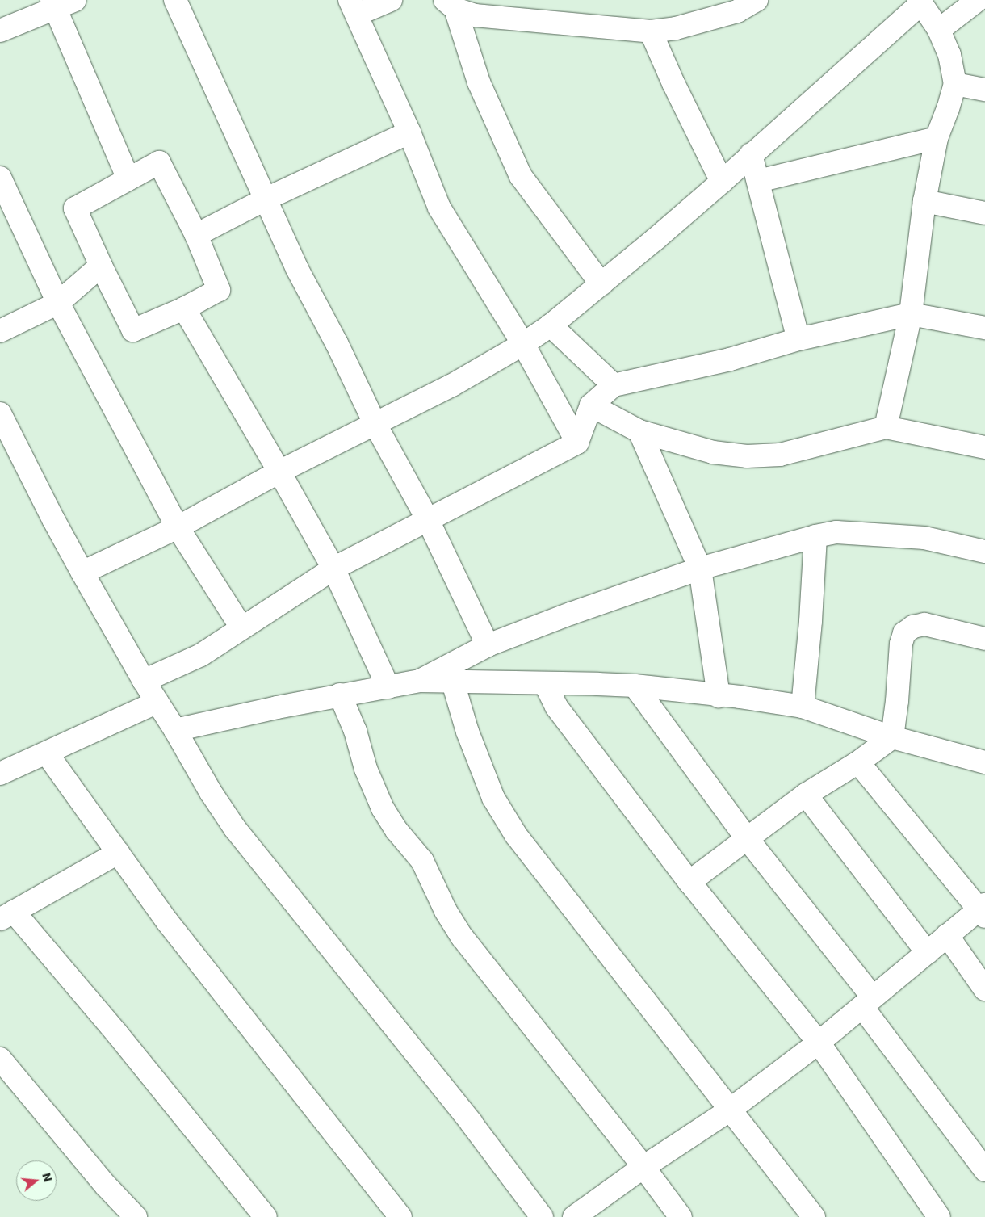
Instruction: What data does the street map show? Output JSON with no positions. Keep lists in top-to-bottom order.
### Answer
{
  "north": "right"
}
